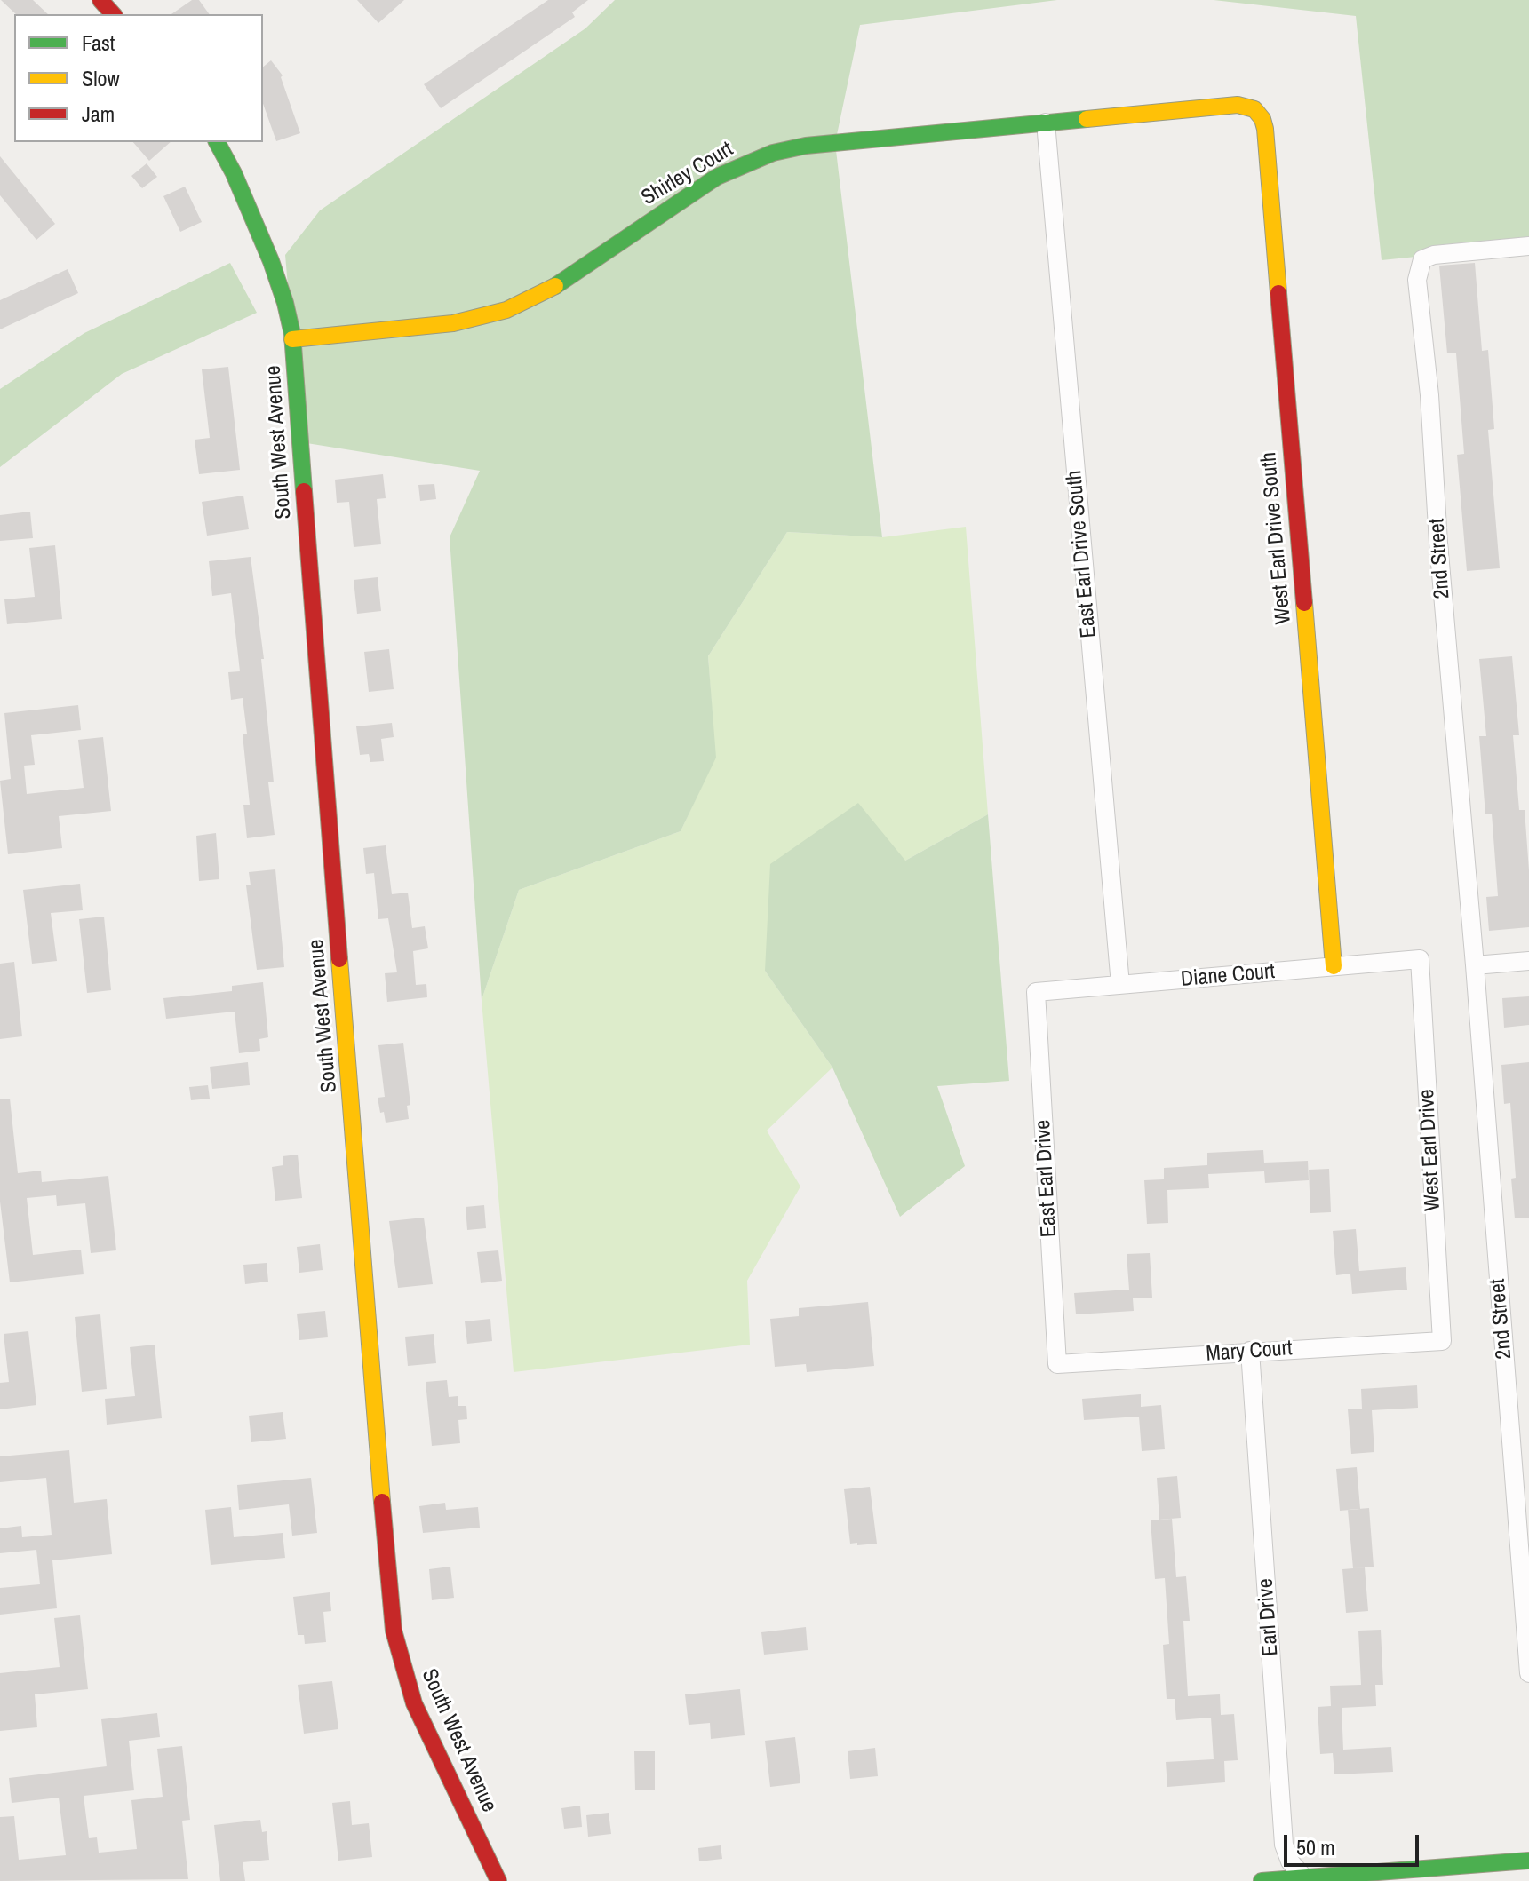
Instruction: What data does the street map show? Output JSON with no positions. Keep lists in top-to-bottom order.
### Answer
{
  "streets": {
    "street": [
      "Shirley Court",
      "South West Avenue",
      "West Earl Drive South",
      "East Earl Drive South",
      "2nd Street",
      "Diane Court",
      "West Earl Drive",
      "East Earl Drive",
      "Mary Court",
      "Earl Drive"
    ]
  },
  "crossings": [
    ["Shirley Court", "South West Avenue"],
    ["Shirley Court", "West Earl Drive South"],
    ["Shirley Court", "East Earl Drive South"],
    ["West Earl Drive South", "Diane Court"],
    ["East Earl Drive South", "Diane Court"],
    ["Diane Court", "West Earl Drive"],
    ["Diane Court", "East Earl Drive"],
    ["West Earl Drive", "Mary Court"],
    ["East Earl Drive", "Mary Court"],
    ["Mary Court", "Earl Drive"]
  ],
  "legend": ["Fast", "Slow", "Jam"],
  "scale_bar": "50 m"
}
